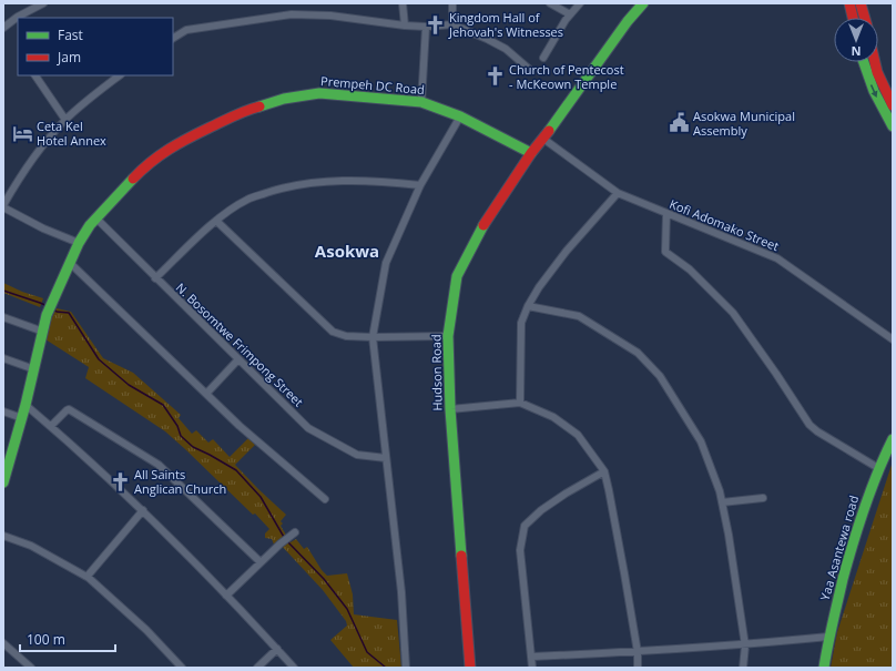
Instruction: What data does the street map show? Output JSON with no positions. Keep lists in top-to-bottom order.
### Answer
{
  "streets": {
    "street": [
      "Prempeh DC Road",
      "Kofi Adomako Street",
      "N. Bosomtwe Frimpong Street",
      "Hudson Road",
      "Yaa Asantewa road"
    ]
  },
  "crossings": [
    ["Prempeh DC Road", "N. Bosomtwe Frimpong Street"],
    ["Prempeh DC Road", "Hudson Road"],
    ["Kofi Adomako Street", "Hudson Road"]
  ],
  "districts": ["Asokwa"],
  "places": {
    "church": ["Kingdom Hall of Jehovah's Witnesses", "Church of Pentecost - McKeown Temple", "All Saints Anglican Church"],
    "public building": ["Asokwa Municipal Assembly"],
    "hotel": ["Ceta Kel Hotel Annex"]
  },
  "legend": ["Fast", "Jam"],
  "scale_bar": "100 m",
  "north": "bottom"
}
